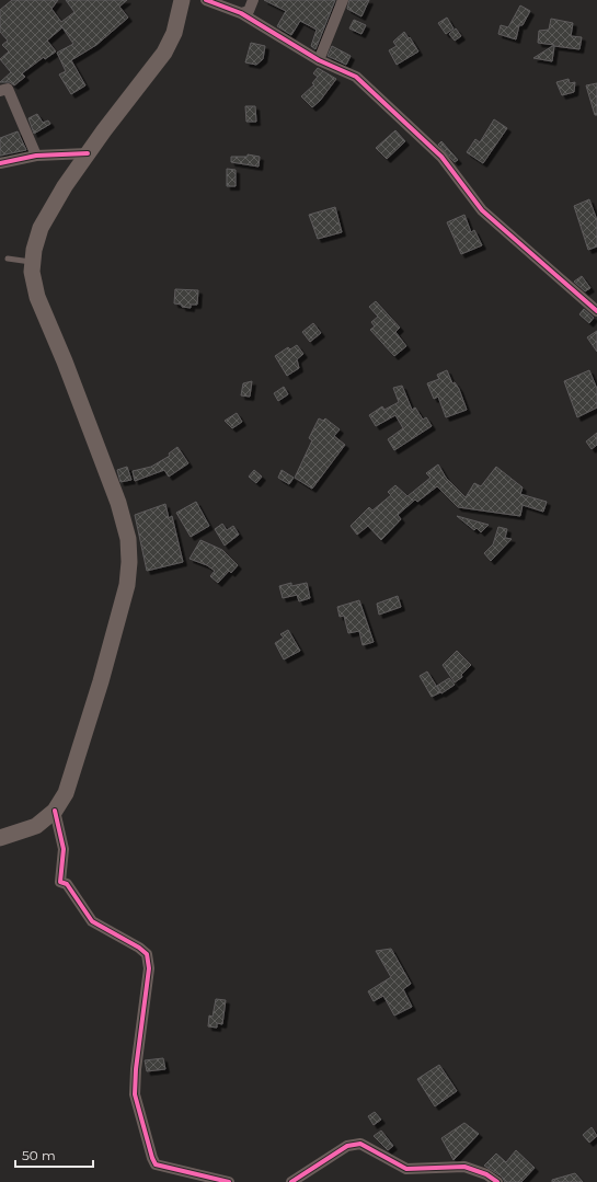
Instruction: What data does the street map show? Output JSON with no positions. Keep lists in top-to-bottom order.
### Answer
{
  "scale_bar": "50 m"
}
